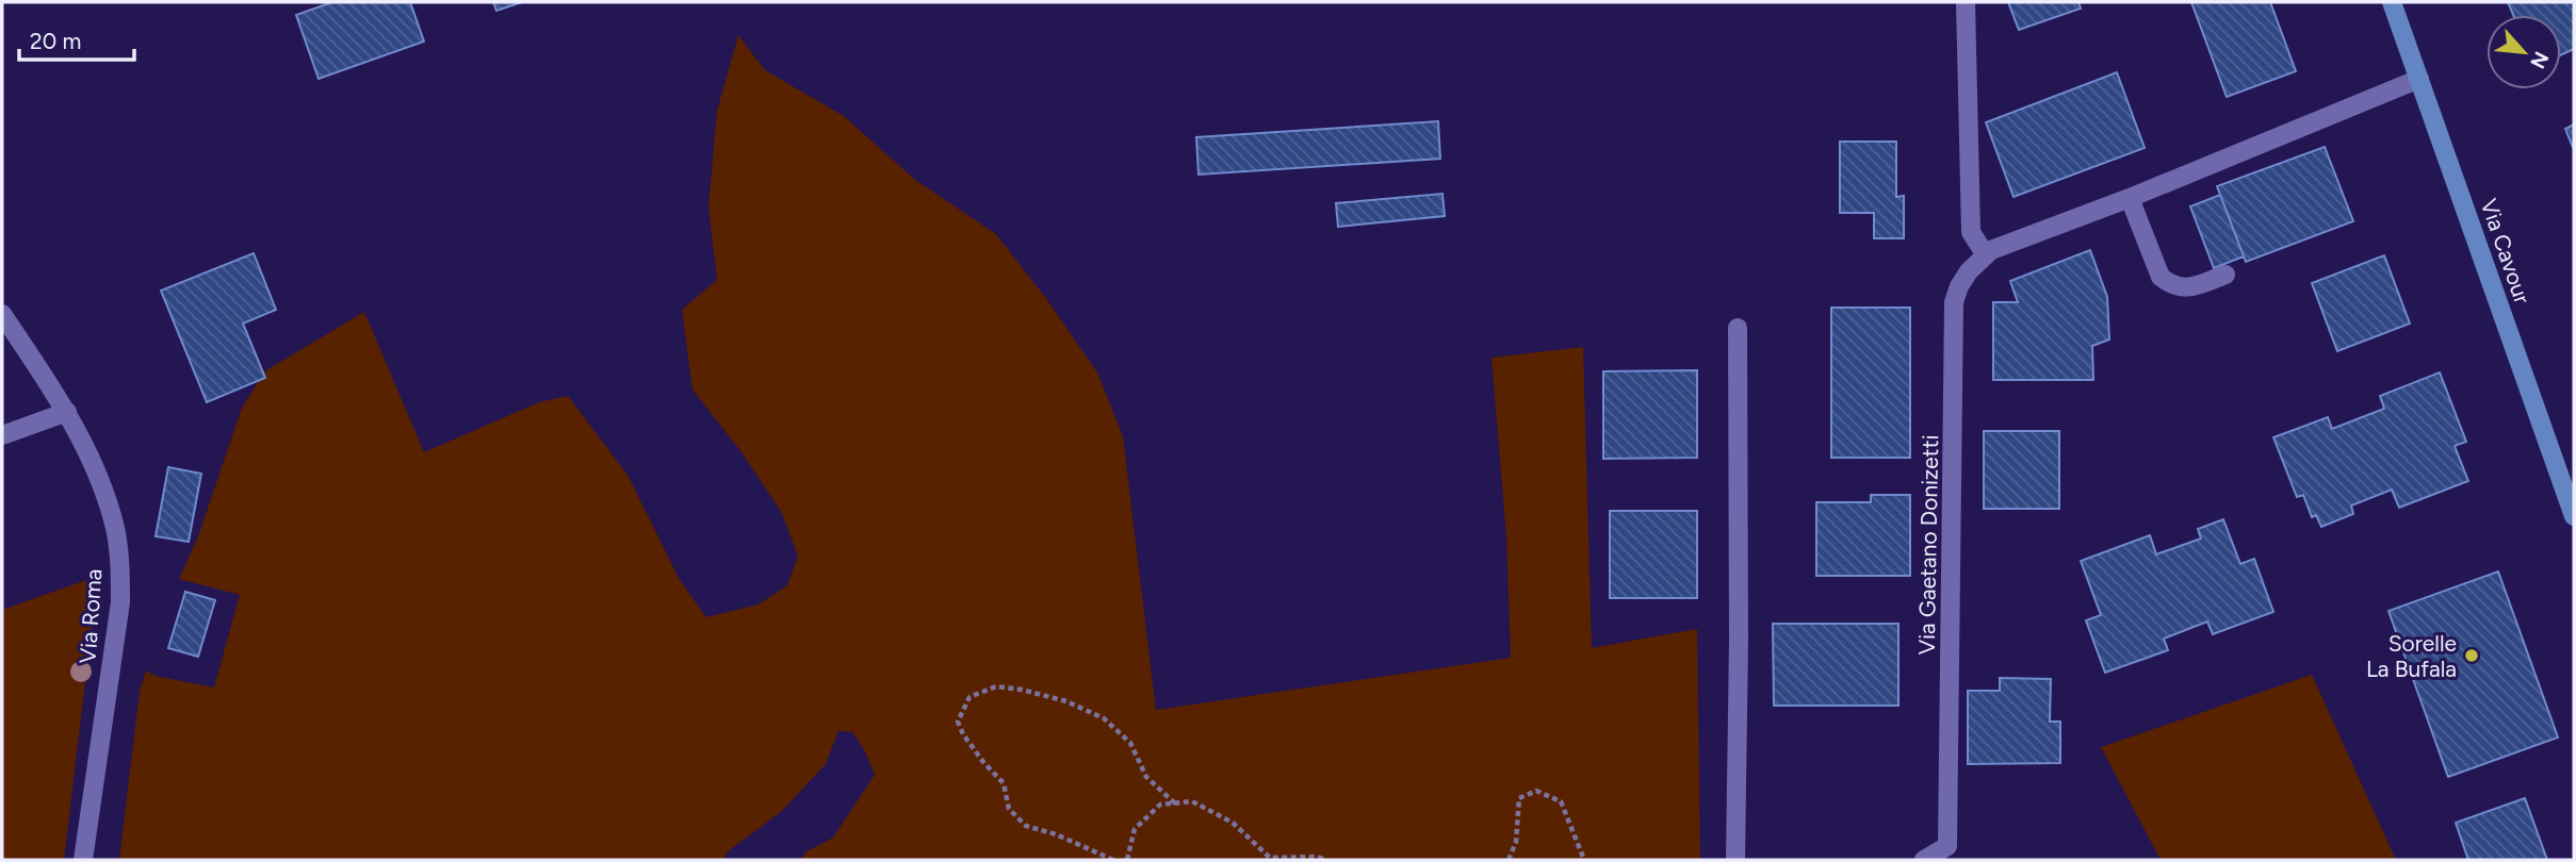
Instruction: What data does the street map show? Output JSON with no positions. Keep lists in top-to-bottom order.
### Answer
{
  "streets": {
    "street": ["Via Cavour", "Via Gaetano Donizetti", "Via Roma"]
  },
  "crossings": [
    ["Via Cavour", "Via Gaetano Donizetti"]
  ],
  "places": ["Sorelle La Bufala"],
  "scale_bar": "20 m",
  "north": "bottom right"
}
